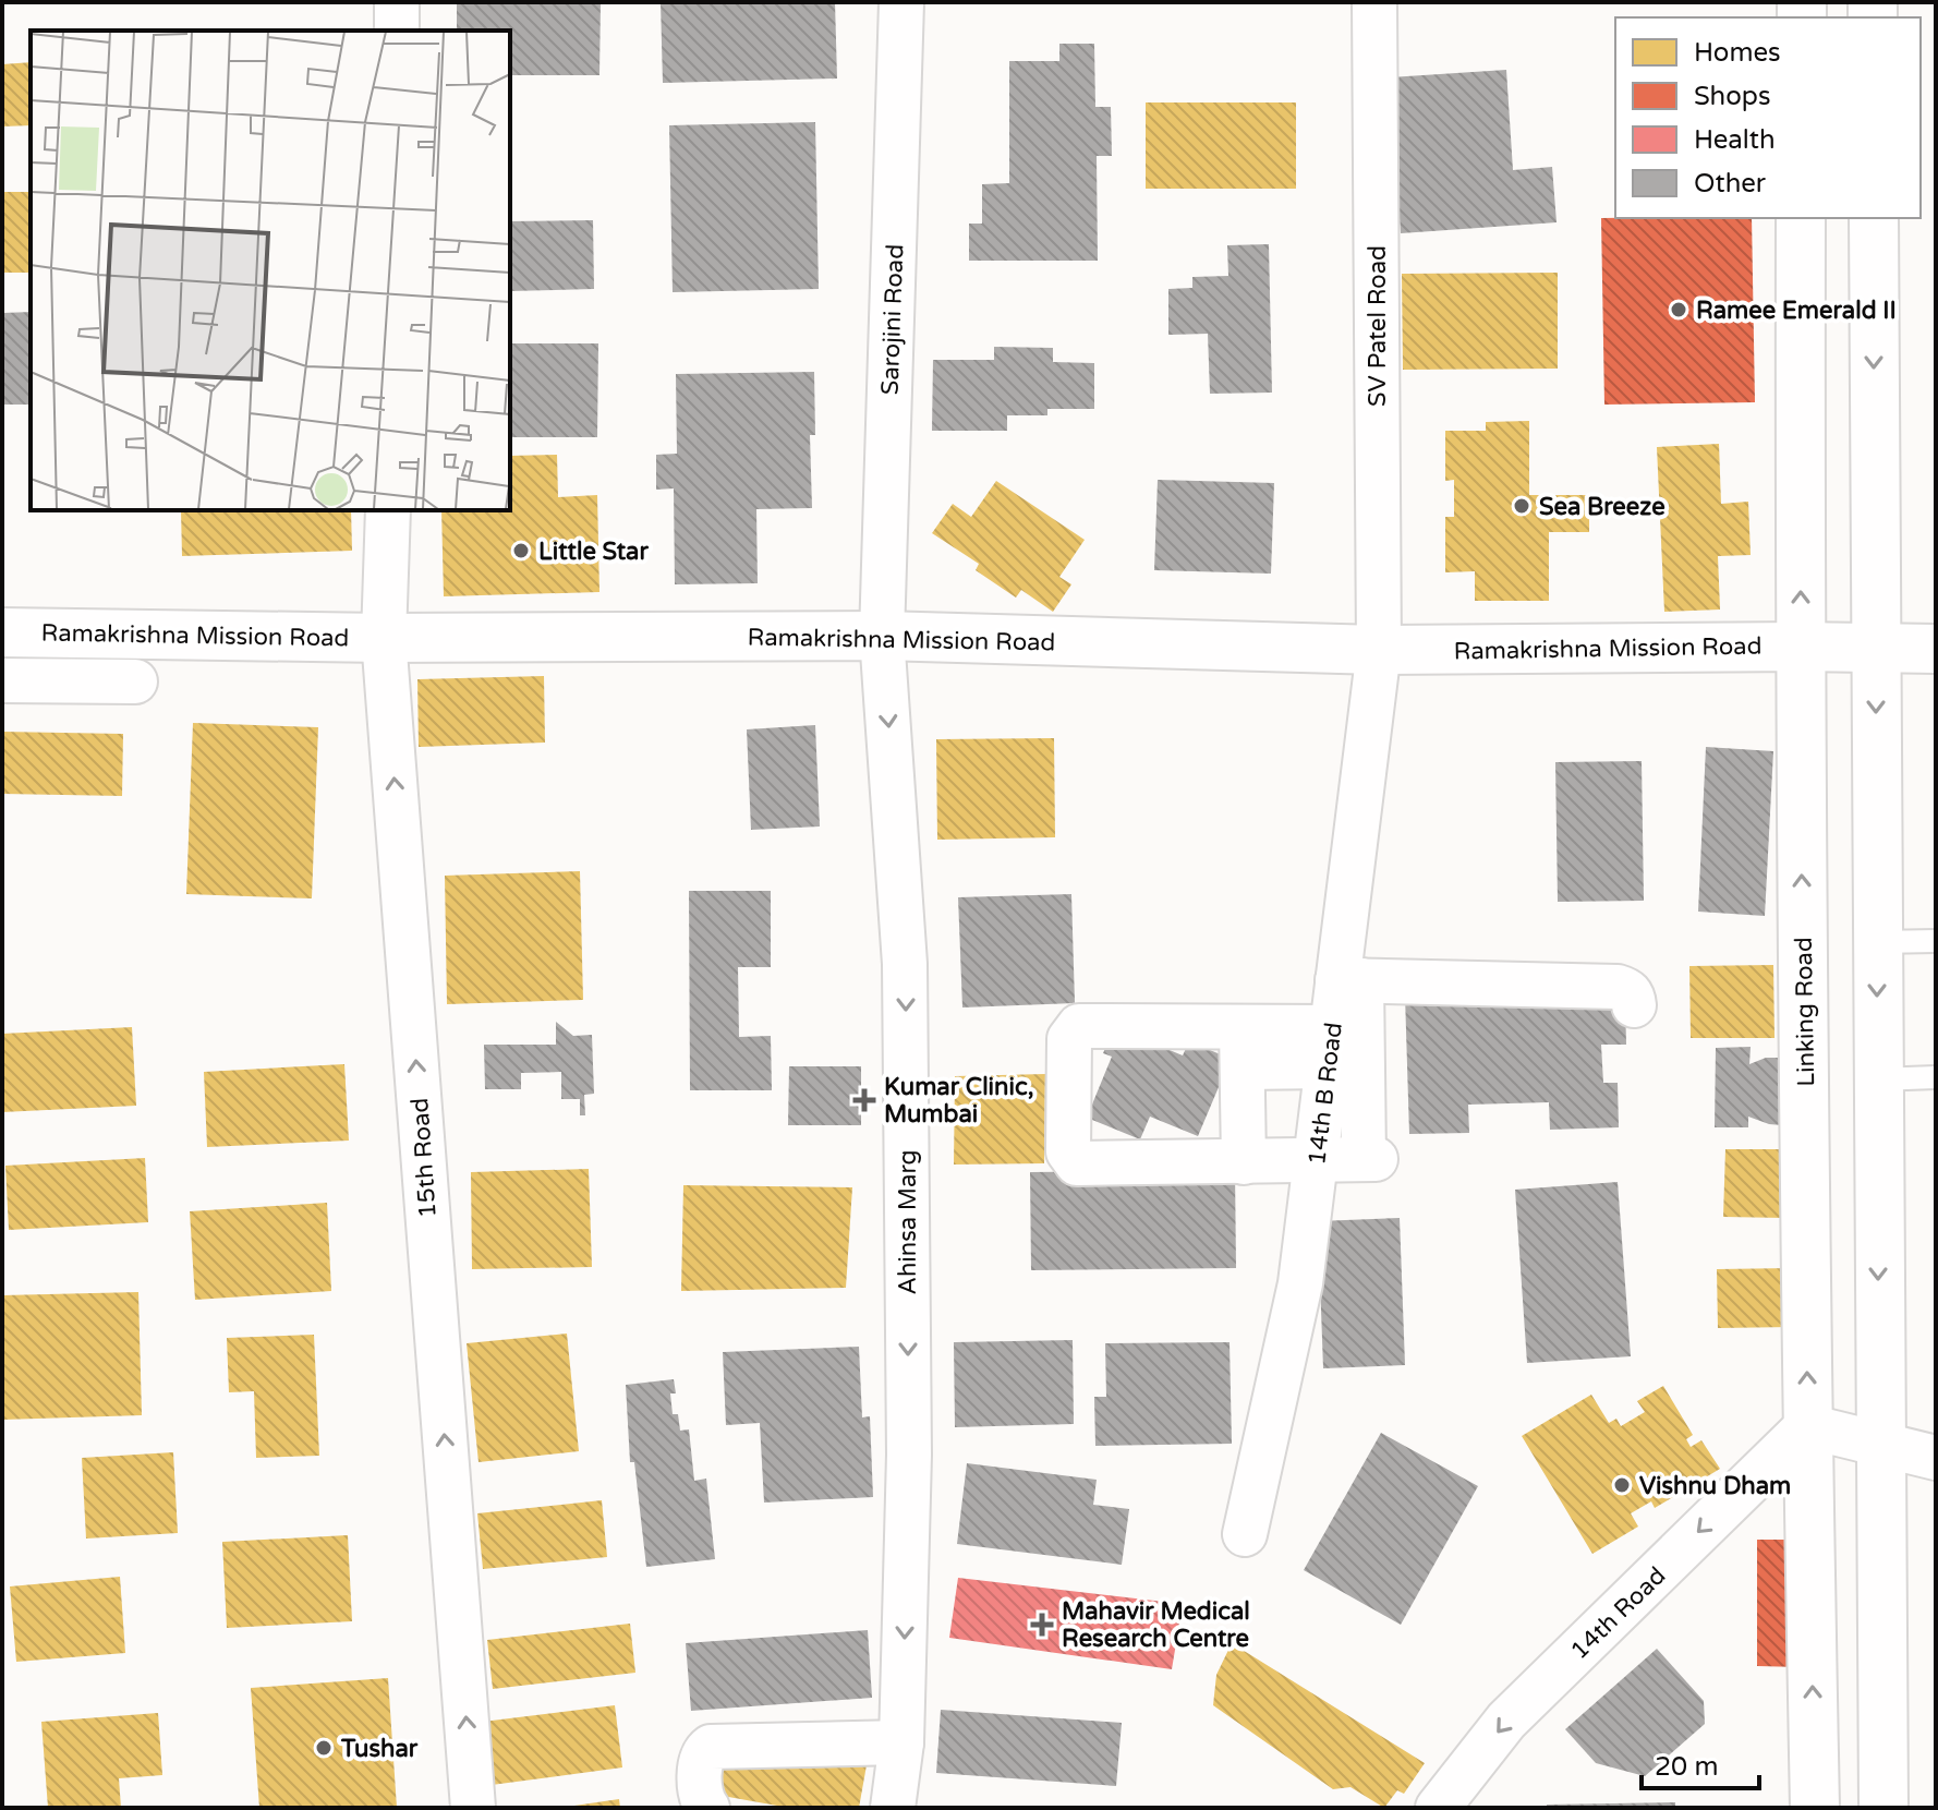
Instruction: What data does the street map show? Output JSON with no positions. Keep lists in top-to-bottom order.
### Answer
{
  "streets": {
    "main road": ["Ramakrishna Mission Road", "Linking Road"],
    "street": [
      "Sarojini Road",
      "SV Patel Road",
      "14th B Road",
      "15th Road",
      "Ahinsa Marg",
      "14th Road"
    ]
  },
  "crossings": [
    ["Sarojini Road", "Ramakrishna Mission Road"],
    ["Sarojini Road", "Ahinsa Marg"],
    ["SV Patel Road", "Ramakrishna Mission Road"],
    ["SV Patel Road", "14th B Road"],
    ["Ramakrishna Mission Road", "Linking Road"],
    ["Ramakrishna Mission Road", "14th B Road"],
    ["Ramakrishna Mission Road", "15th Road"],
    ["Ramakrishna Mission Road", "Ahinsa Marg"],
    ["Linking Road", "14th Road"]
  ],
  "one_way": ["15th Road", "Ahinsa Marg", "14th Road"],
  "places": {
    "other": [
      "Ramee Emerald II",
      "Sea Breeze",
      "Little Star",
      "Vishnu Dham",
      "Tushar"
    ],
    "health": ["Kumar Clinic, Mumbai", "Mahavir Medical Research Centre"]
  },
  "legend": [
    "Homes",
    "Shops",
    "Health",
    "Other"
  ],
  "scale_bar": "20 m"
}
